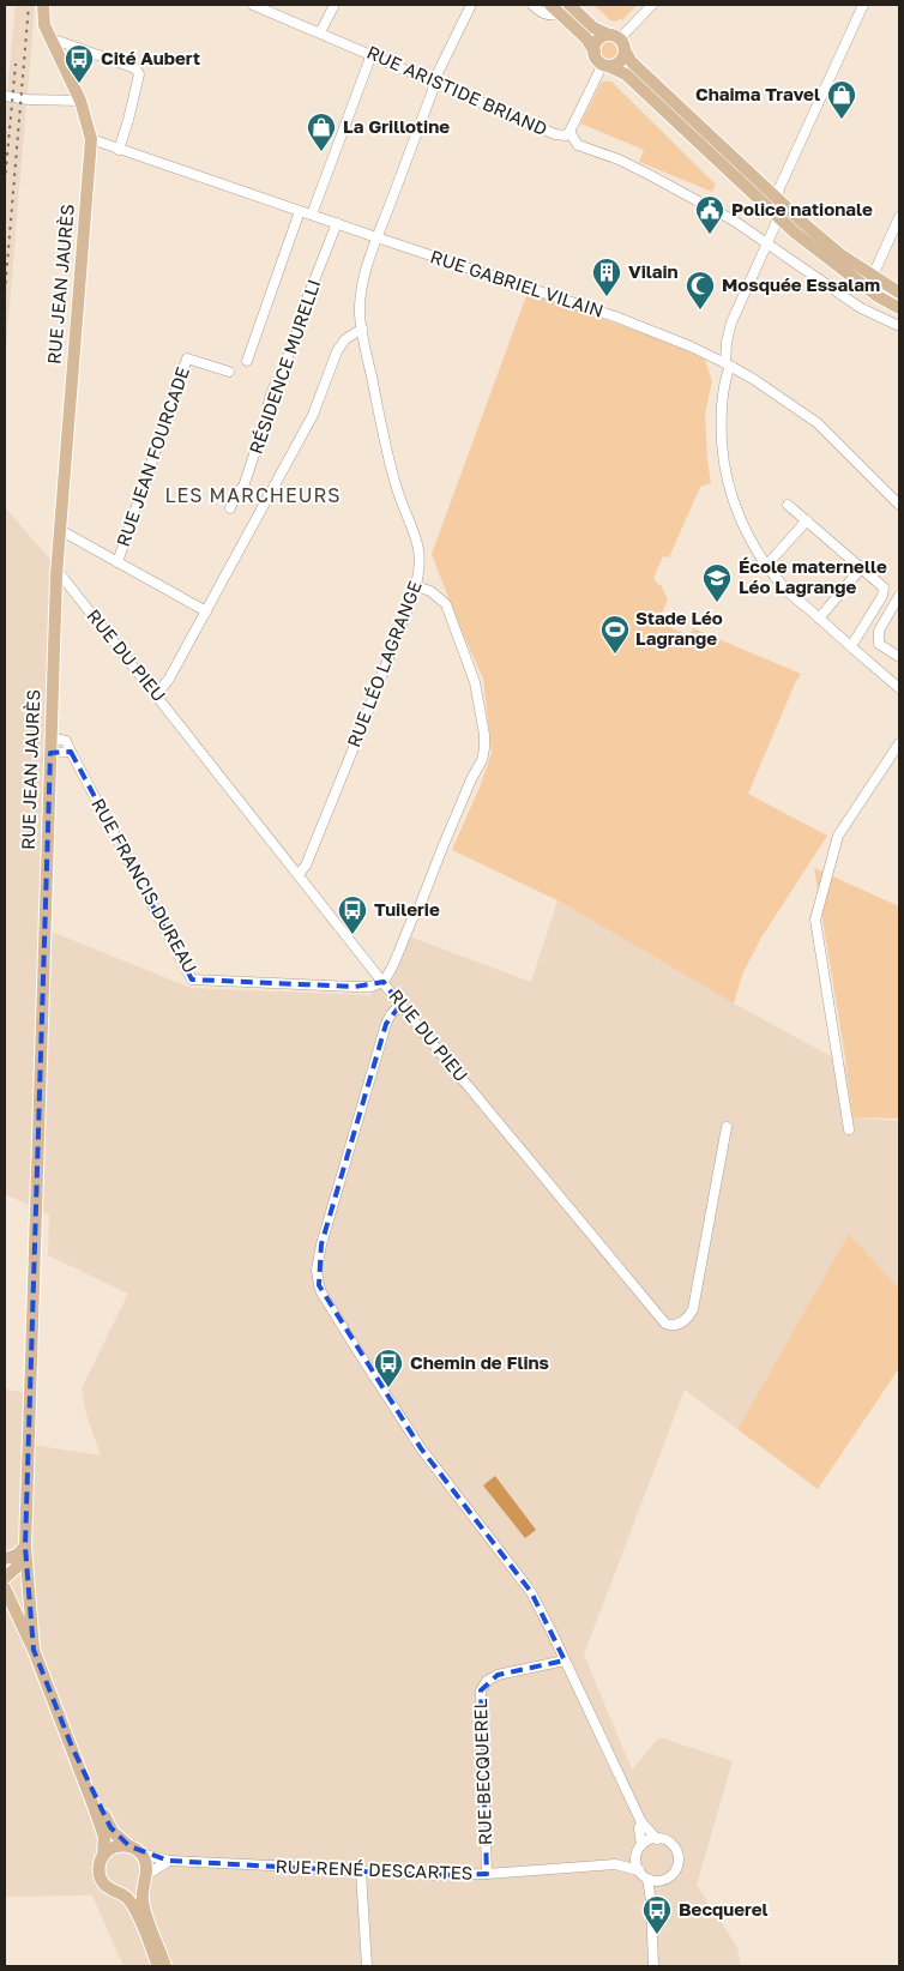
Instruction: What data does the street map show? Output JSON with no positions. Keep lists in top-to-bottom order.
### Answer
{
  "streets": {
    "main road": ["RUE JEAN JAURÈS"],
    "street": [
      "RUE ARISTIDE BRIAND",
      "RUE GABRIEL VILAIN",
      "RÉSIDENCE MURELLI",
      "RUE JEAN FOURCADE",
      "RUE DU PIEU",
      "RUE LÉO LAGRANGE",
      "RUE FRANCIS DUREAU",
      "RUE BECQUEREL",
      "RUE RENÉ DESCARTES"
    ]
  },
  "crossings": [
    ["RUE ARISTIDE BRIAND", "RUE LÉO LAGRANGE"],
    ["RUE JEAN JAURÈS", "RUE GABRIEL VILAIN"],
    ["RUE JEAN JAURÈS", "RUE DU PIEU"],
    ["RUE JEAN JAURÈS", "RUE FRANCIS DUREAU"],
    ["RUE GABRIEL VILAIN", "RÉSIDENCE MURELLI"],
    ["RUE GABRIEL VILAIN", "RUE LÉO LAGRANGE"],
    ["RUE DU PIEU", "RUE LÉO LAGRANGE"],
    ["RUE DU PIEU", "RUE FRANCIS DUREAU"],
    ["RUE BECQUEREL", "RUE RENÉ DESCARTES"]
  ],
  "districts": ["LES MARCHEURS"],
  "places": {
    "bus stop": [
      "Cité Aubert",
      "Tuilerie",
      "Chemin de Flins",
      "Becquerel"
    ],
    "shop": ["Chaima Travel", "La Grillotine"],
    "public building": ["Police nationale"],
    "building": ["Vilain"],
    "mosque": ["Mosquée Essalam"],
    "school or university": ["École maternelle Léo Lagrange"],
    "sports": ["Stade Léo Lagrange"]
  }
}
